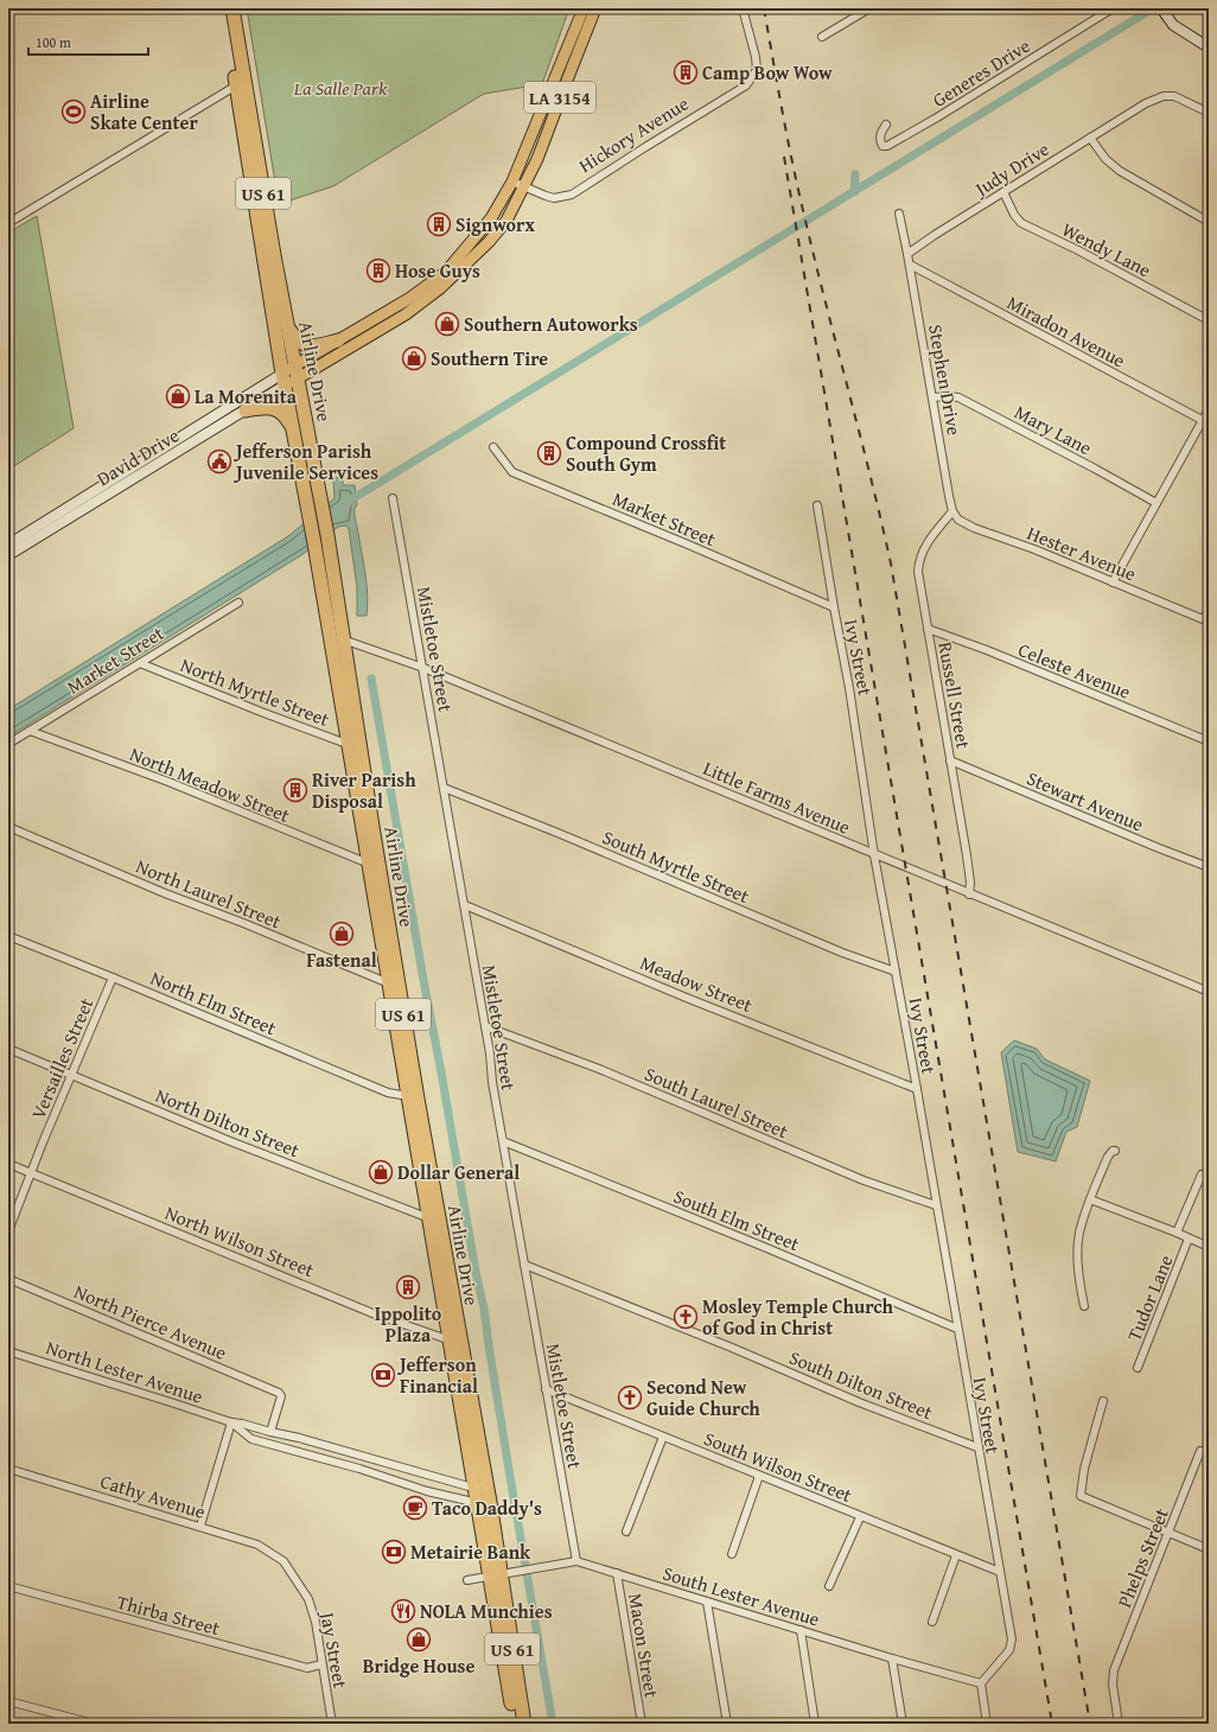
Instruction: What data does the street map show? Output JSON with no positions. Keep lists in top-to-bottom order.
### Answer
{
  "streets": {
    "highway": ["US 61", "Airline Drive"],
    "main road": ["LA 3154", "David Drive"],
    "street": [
      "Generes Drive",
      "Hickory Avenue",
      "Judy Drive",
      "Wendy Lane",
      "Miradon Avenue",
      "Stephen Drive",
      "Mary Lane",
      "Market Street",
      "Hester Avenue",
      "Mistletoe Street",
      "Ivy Street",
      "Celeste Avenue",
      "North Myrtle Street",
      "Russell Street",
      "North Meadow Street",
      "Little Farms Avenue",
      "Stewart Avenue",
      "South Myrtle Street",
      "North Laurel Street",
      "Meadow Street",
      "North Elm Street",
      "Versailles Street",
      "South Laurel Street",
      "North Dilton Street",
      "South Elm Street",
      "North Wilson Street",
      "Tudor Lane",
      "North Pierce Avenue",
      "North Lester Avenue",
      "South Dilton Street",
      "South Wilson Street",
      "Cathy Avenue",
      "Phelps Street",
      "South Lester Avenue",
      "Thirba Street",
      "Macon Street",
      "Jay Street"
    ]
  },
  "crossings": [
    ["LA 3154", "Hickory Avenue"],
    ["LA 3154", "Airline Drive"],
    ["LA 3154", "David Drive"],
    ["Judy Drive", "Wendy Lane"],
    ["Judy Drive", "Stephen Drive"],
    ["Miradon Avenue", "Stephen Drive"],
    ["Airline Drive", "David Drive"],
    ["Airline Drive", "North Myrtle Street"],
    ["Airline Drive", "North Meadow Street"],
    ["Airline Drive", "Little Farms Avenue"],
    ["Airline Drive", "North Laurel Street"],
    ["Airline Drive", "North Elm Street"],
    ["Airline Drive", "North Dilton Street"],
    ["Airline Drive", "North Wilson Street"],
    ["Airline Drive", "North Lester Avenue"],
    ["Airline Drive", "South Lester Avenue"],
    ["Stephen Drive", "Mary Lane"],
    ["Stephen Drive", "Hester Avenue"],
    ["Stephen Drive", "Russell Street"],
    ["Market Street", "Ivy Street"],
    ["Market Street", "North Myrtle Street"],
    ["Market Street", "North Meadow Street"],
    ["Hester Avenue", "Russell Street"],
    ["Mistletoe Street", "Little Farms Avenue"],
    ["Mistletoe Street", "South Myrtle Street"],
    ["Mistletoe Street", "Meadow Street"],
    ["Mistletoe Street", "South Laurel Street"],
    ["Mistletoe Street", "South Elm Street"],
    ["Mistletoe Street", "South Dilton Street"],
    ["Mistletoe Street", "South Wilson Street"],
    ["Mistletoe Street", "South Lester Avenue"],
    ["Ivy Street", "Little Farms Avenue"],
    ["Ivy Street", "South Myrtle Street"],
    ["Ivy Street", "Meadow Street"],
    ["Ivy Street", "South Laurel Street"],
    ["Ivy Street", "South Elm Street"],
    ["Ivy Street", "South Dilton Street"],
    ["Ivy Street", "South Wilson Street"],
    ["Ivy Street", "South Lester Avenue"],
    ["Celeste Avenue", "Russell Street"],
    ["Russell Street", "Little Farms Avenue"],
    ["Russell Street", "Stewart Avenue"],
    ["North Elm Street", "Versailles Street"],
    ["Versailles Street", "North Dilton Street"],
    ["Versailles Street", "North Wilson Street"],
    ["North Pierce Avenue", "North Lester Avenue"],
    ["Cathy Avenue", "Jay Street"],
    ["South Lester Avenue", "Macon Street"],
    ["Thirba Street", "Jay Street"]
  ],
  "parks": ["La Salle Park"],
  "places": {
    "building": [
      "Camp Bow Wow",
      "Signworx",
      "Hose Guys",
      "Compound Crossfit South Gym",
      "River Parish Disposal",
      "Ippolito Plaza"
    ],
    "sports": ["Airline Skate Center"],
    "shop": [
      "Southern Autoworks",
      "Southern Tire",
      "La Morenita",
      "Fastenal",
      "Dollar General",
      "Bridge House"
    ],
    "public building": ["Jefferson Parish Juvenile Services"],
    "church": ["Mosley Temple Church of God in Christ", "Second New Guide Church"],
    "bank": ["Jefferson Financial", "Metairie Bank"],
    "cafe": ["Taco Daddy's"],
    "restaurant": ["NOLA Munchies"]
  },
  "scale_bar": "100 m"
}
